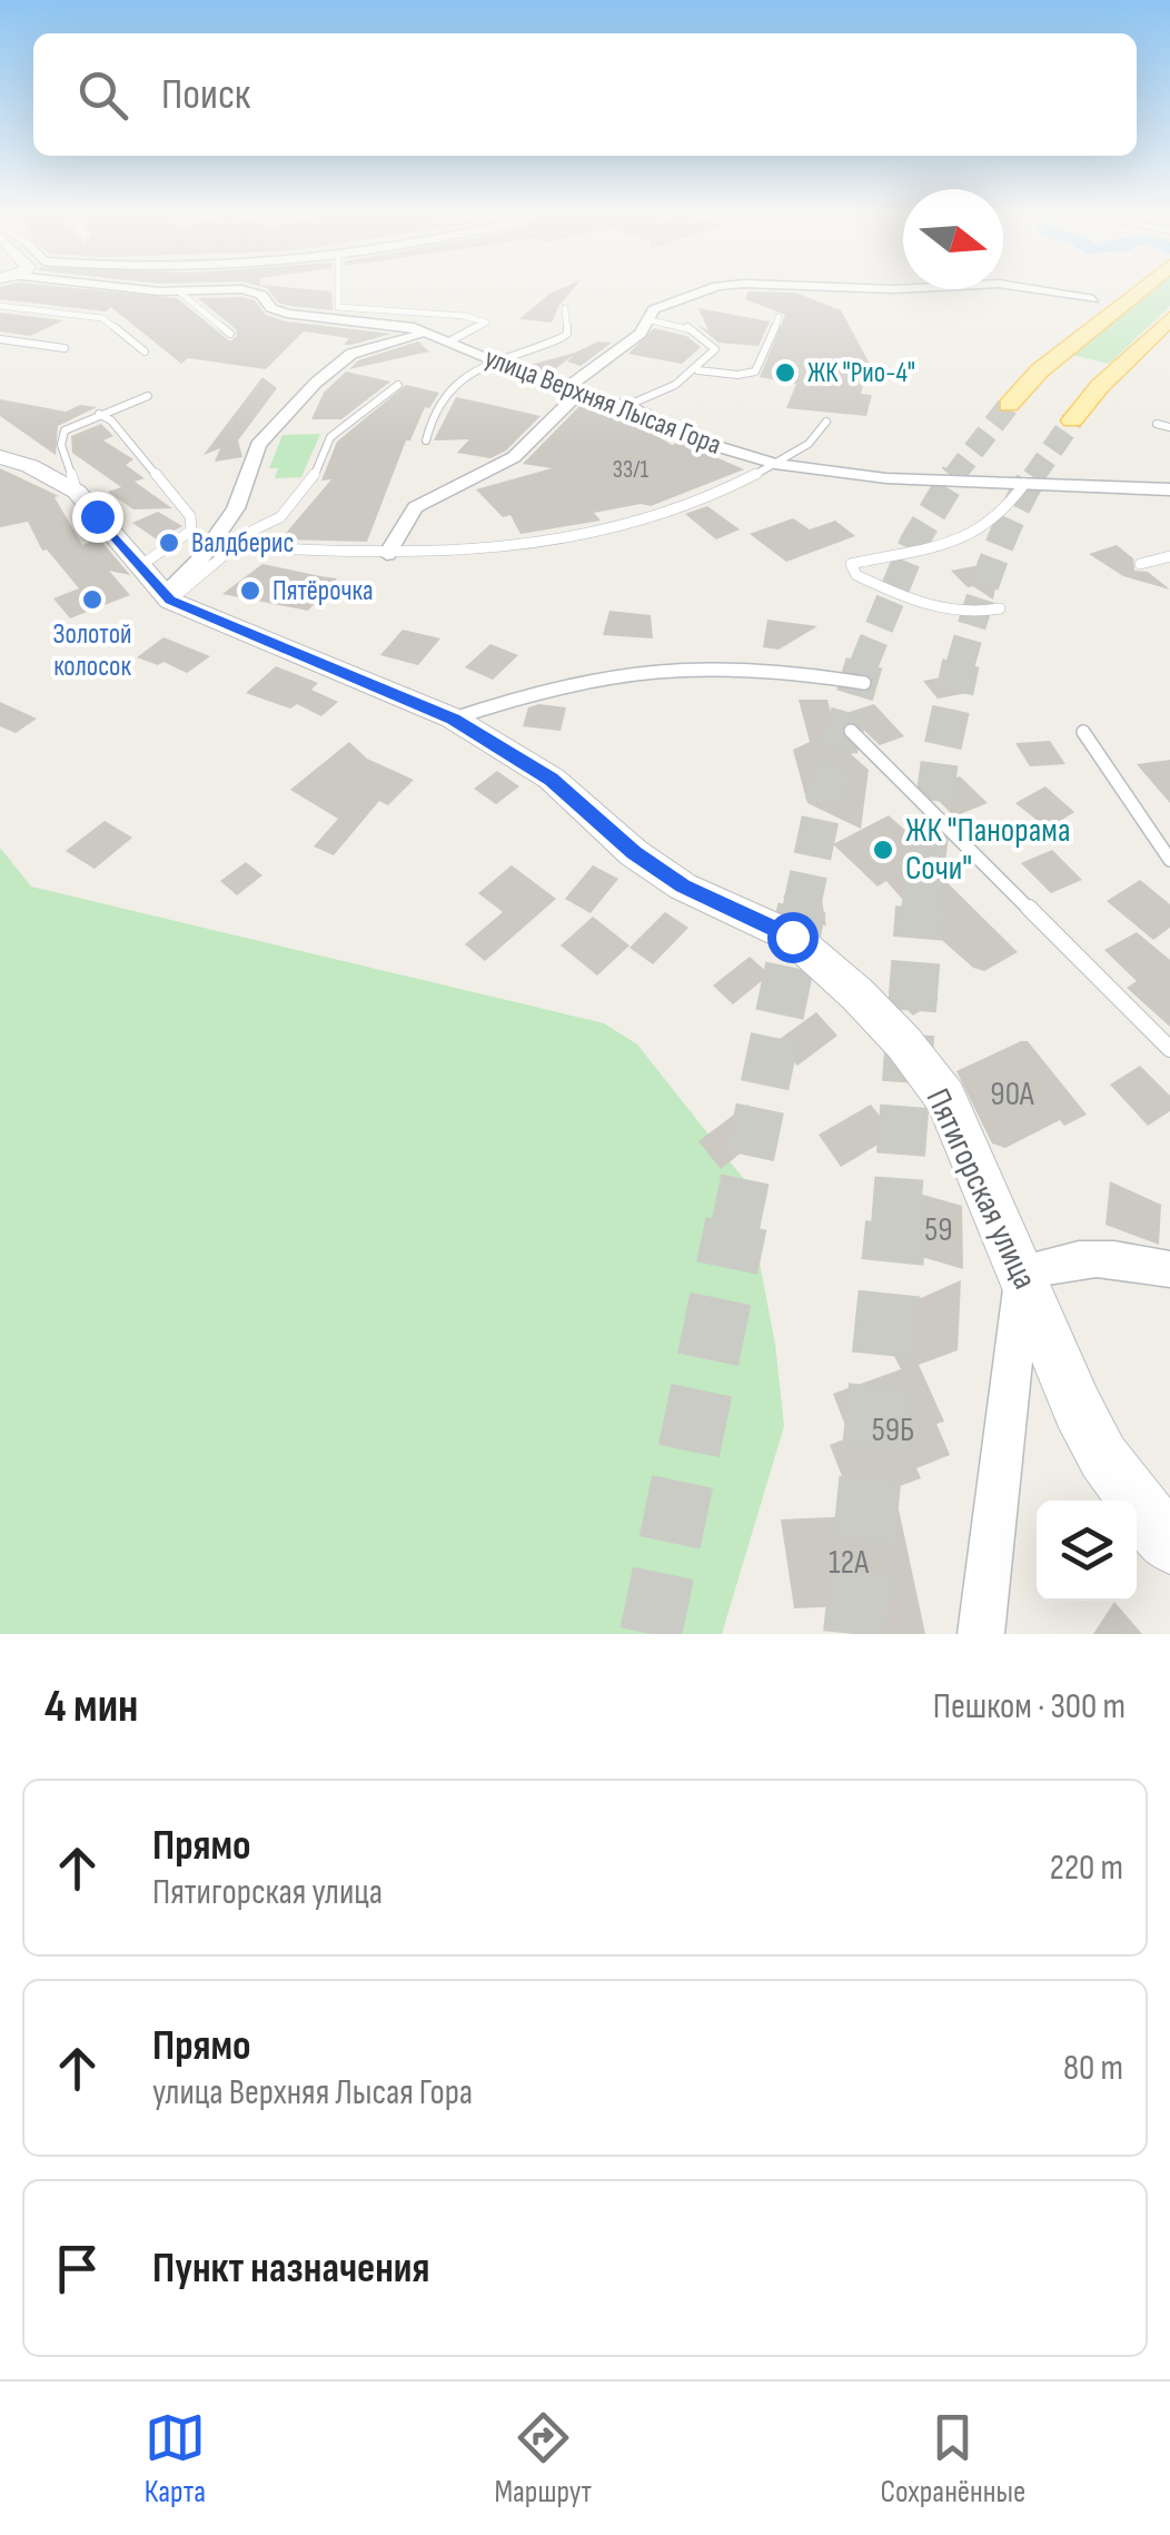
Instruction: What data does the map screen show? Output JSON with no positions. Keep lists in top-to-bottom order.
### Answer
{
  "streets": {
    "street": ["улица Верхняя Лысая Гора", "Пятигорская улица"]
  },
  "places": [
    "ЖК \"Рио-4\"",
    "Валдберис",
    "Пятёрочка",
    "Золотой колосок",
    "ЖК \"Панорама Сочи\""
  ],
  "house_numbers": [
    "33/1",
    "90А",
    "59",
    "59Б",
    "12А"
  ],
  "north": "right",
  "page": {
    "search": "Поиск",
    "heading": ["4 мин", "Пешком · 300 m"],
    "list": [
      ["Прямо", "Пятигорская улица", "220 m"],
      ["Прямо", "улица Верхняя Лысая Гора", "80 m"],
      "Пункт назначения"
    ],
    "nav": ["Карта", "Маршрут", "Сохранённые"]
  }
}
